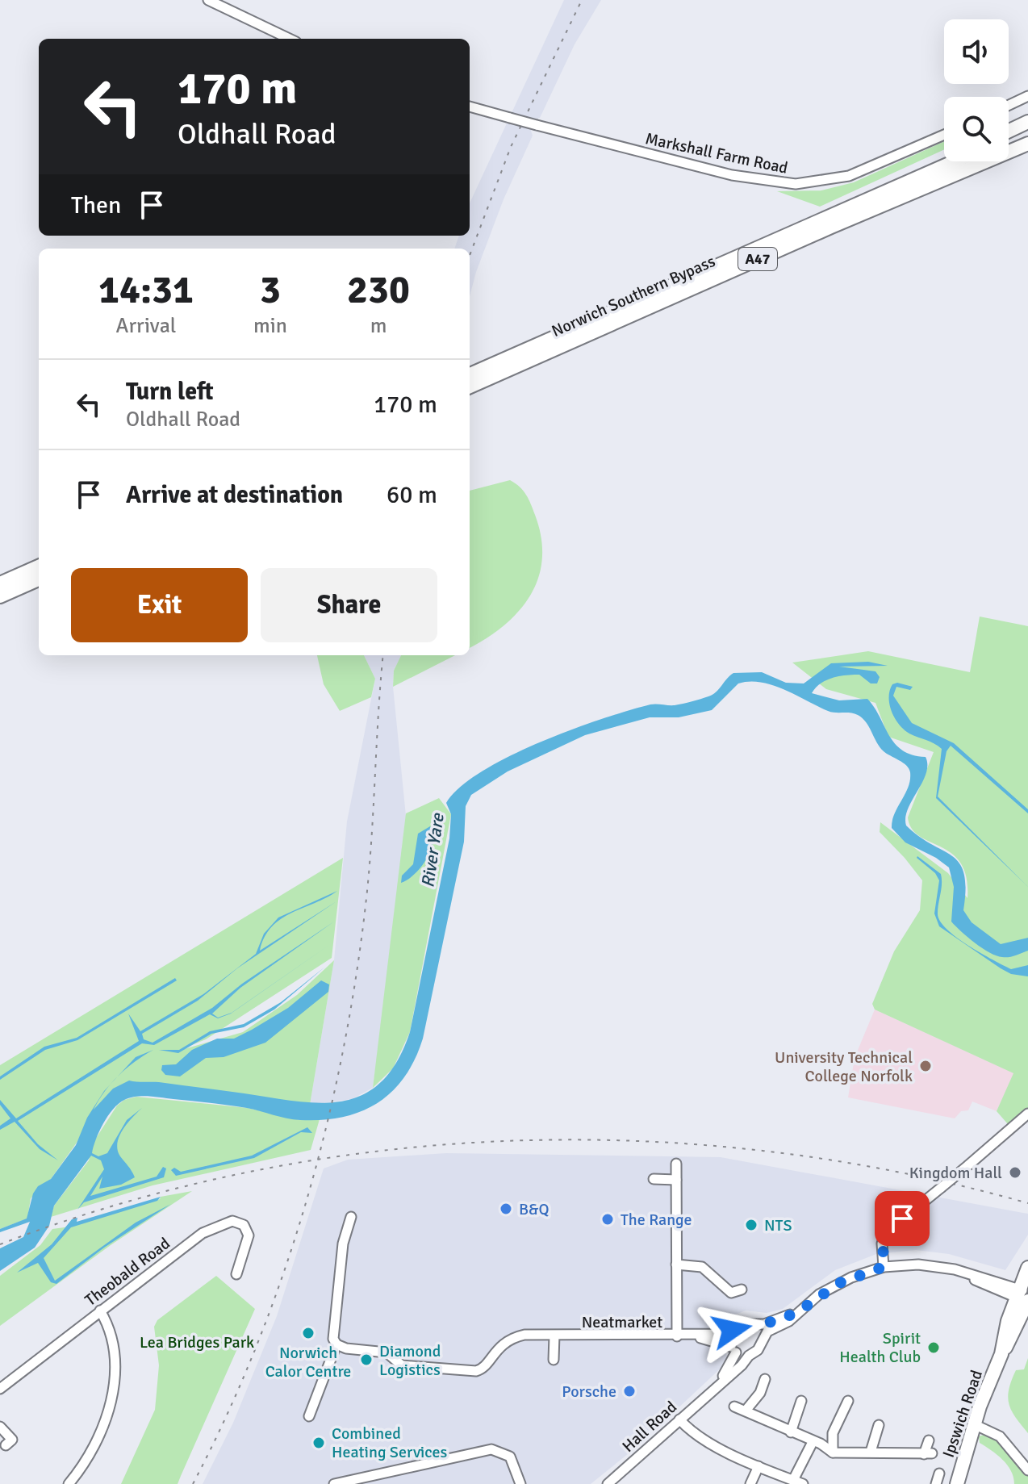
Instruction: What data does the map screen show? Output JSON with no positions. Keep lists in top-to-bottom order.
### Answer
{
  "streets": {
    "highway": ["A47", "Norwich Southern Bypass", "Ipswich Road"],
    "street": [
      "Markshall Farm Road",
      "Theobald Road",
      "Neatmarket",
      "Hall Road"
    ]
  },
  "crossings": [
    ["A47", "Norwich Southern Bypass"],
    ["Neatmarket", "Hall Road"],
    ["Ipswich Road", "Hall Road"]
  ],
  "water": ["River Yare"],
  "parks": ["Lea Bridges Park"],
  "places": [
    "University Technical College Norfolk",
    "Kingdom Hall",
    "B&Q",
    "The Range",
    "NTS",
    "Norwich Calor Centre",
    "Spirit Health Club",
    "Diamond Logistics",
    "Porsche",
    "Combined Heating Services"
  ],
  "page": {
    "turn": ["170 m", "Oldhall Road"],
    "then": "Then",
    "eta": [
      "14:31",
      "Arrival",
      "3",
      "min",
      "230",
      "m"
    ],
    "list": [
      {
        "name": "Turn left",
        "note": "Oldhall Road",
        "value": "170 m"
      },
      {
        "name": "Arrive at destination",
        "value": "60 m"
      }
    ],
    "buttons": ["Exit", "Share"]
  }
}
